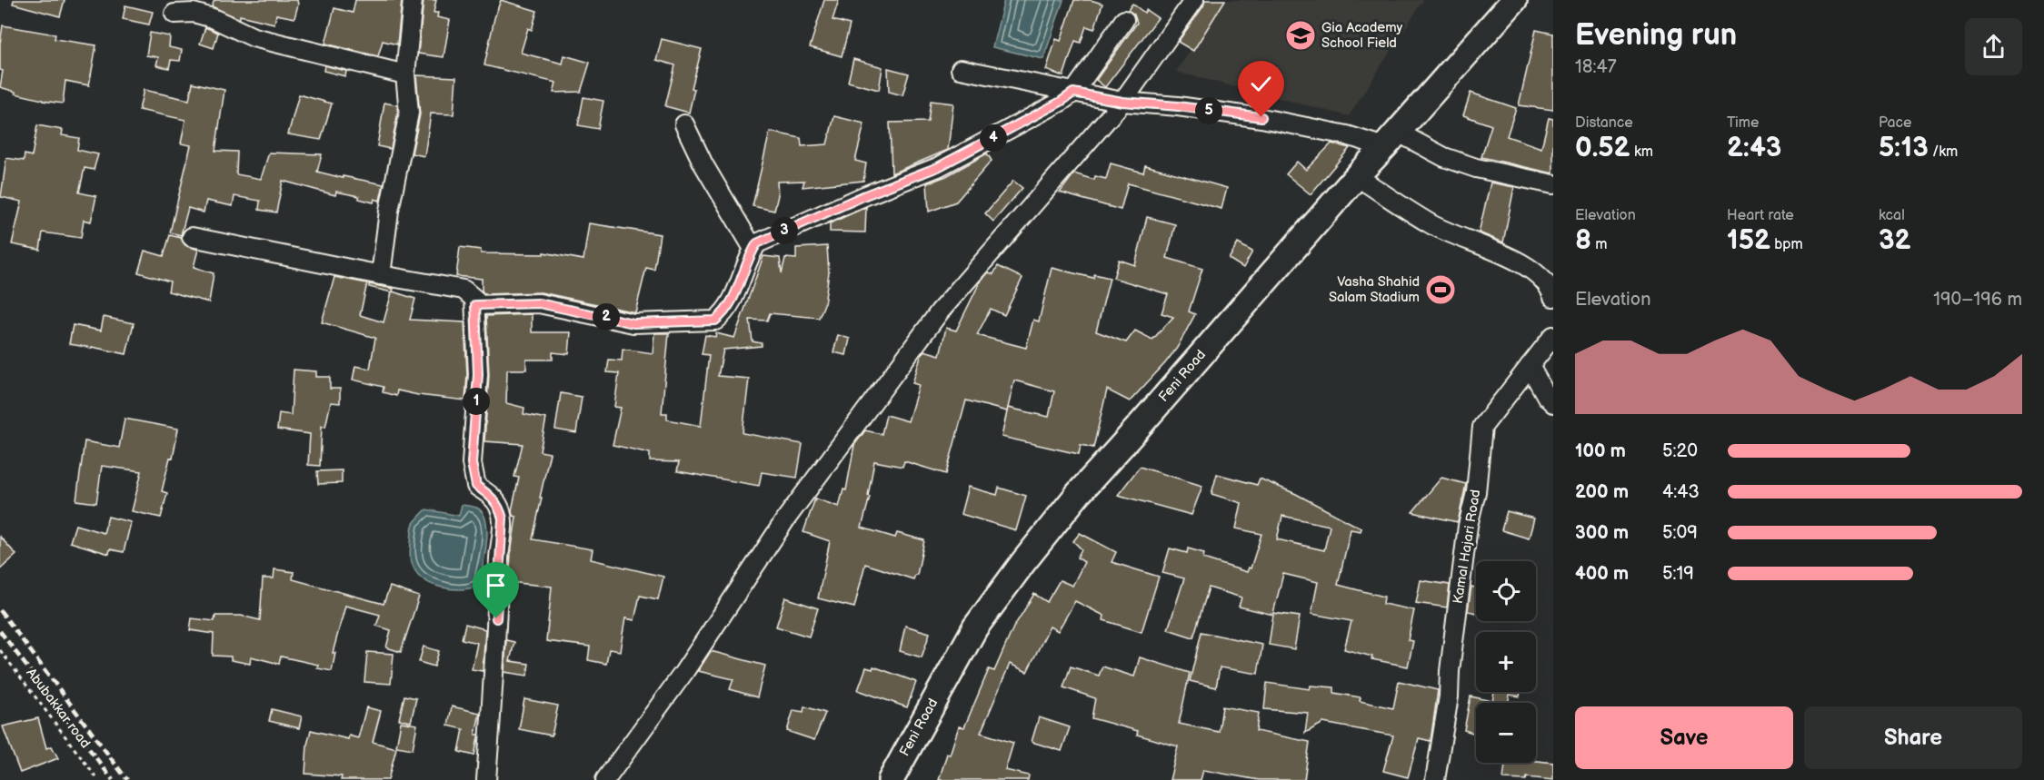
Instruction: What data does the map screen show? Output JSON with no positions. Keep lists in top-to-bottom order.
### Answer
{
  "streets": {
    "main road": ["Feni Road"],
    "street": ["Kamal Hajari Road"],
    "path": ["Abubakkar road"]
  },
  "places": {
    "school or university": ["Gia Academy School Field"],
    "sports": ["Vasha Shahid Salam Stadium"]
  },
  "page": {
    "heading": ["Evening run", "18:47"],
    "stats": [
      ["Distance", "0.52 km"],
      ["Time", "2:43"],
      ["Pace", "5:13 /km"],
      ["Elevation", "8 m"],
      ["Heart rate", "152 bpm"],
      ["kcal", "32"]
    ],
    "pins": [
      "5",
      "4",
      "3",
      "2",
      "1"
    ],
    "chart": ["Elevation", "190–196 m"],
    "list": [
      {
        "name": "100 m",
        "note": "5:20"
      },
      {
        "name": "200 m",
        "note": "4:43"
      },
      {
        "name": "300 m",
        "note": "5:09"
      },
      {
        "name": "400 m",
        "note": "5:19"
      }
    ],
    "map_buttons": ["+", "−"],
    "buttons": ["Save", "Share"]
  }
}
